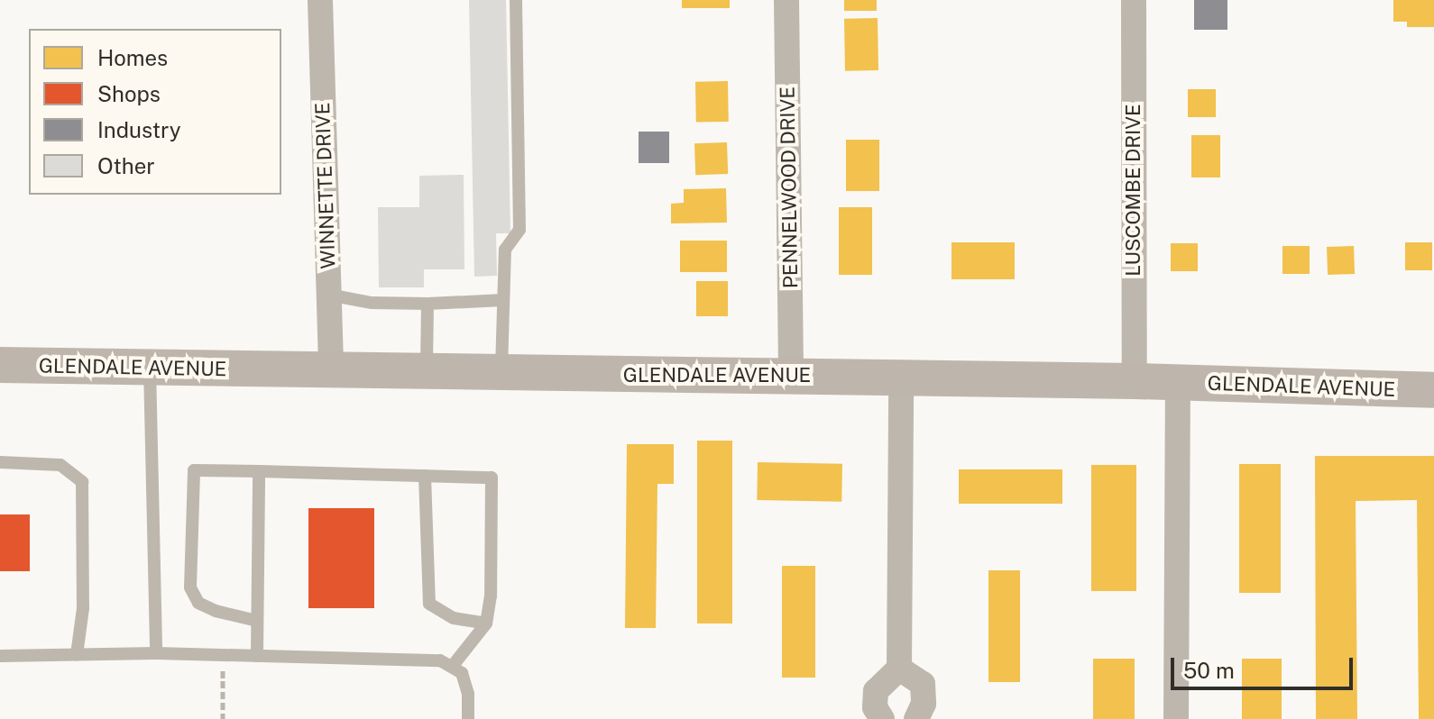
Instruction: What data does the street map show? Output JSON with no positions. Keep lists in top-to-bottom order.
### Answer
{
  "streets": {
    "main road": ["GLENDALE AVENUE"],
    "street": ["WINNETTE DRIVE", "PENNELWOOD DRIVE", "LUSCOMBE DRIVE"]
  },
  "crossings": [
    ["WINNETTE DRIVE", "GLENDALE AVENUE"],
    ["PENNELWOOD DRIVE", "GLENDALE AVENUE"],
    ["LUSCOMBE DRIVE", "GLENDALE AVENUE"]
  ],
  "legend": [
    "Homes",
    "Shops",
    "Industry",
    "Other"
  ],
  "scale_bar": "50 m"
}
